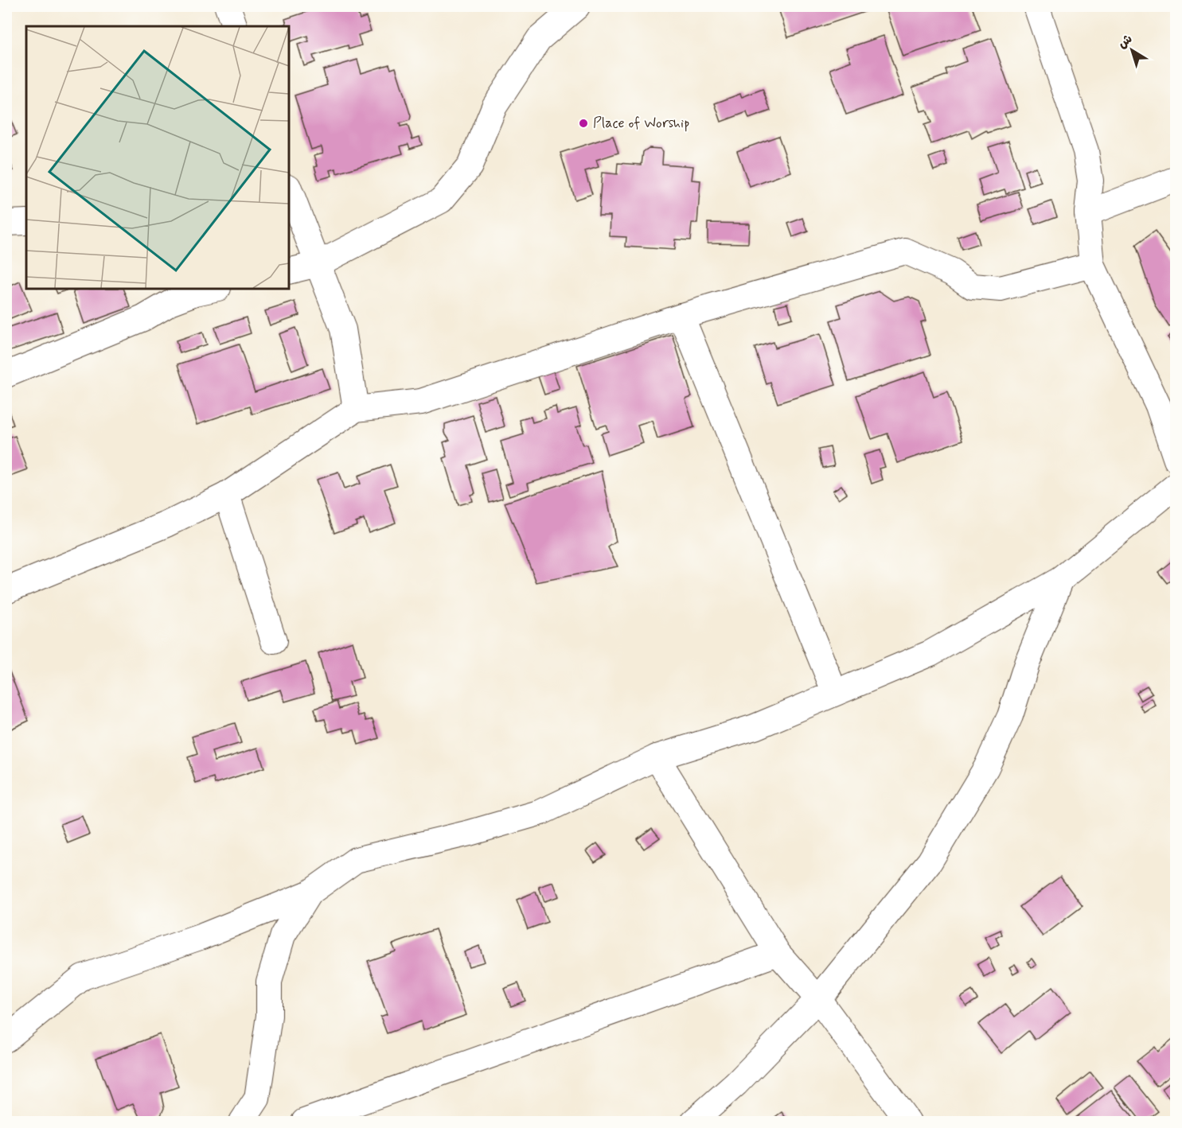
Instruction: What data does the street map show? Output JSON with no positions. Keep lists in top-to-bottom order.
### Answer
{
  "places": ["Place of Worship"],
  "north": "top left"
}
